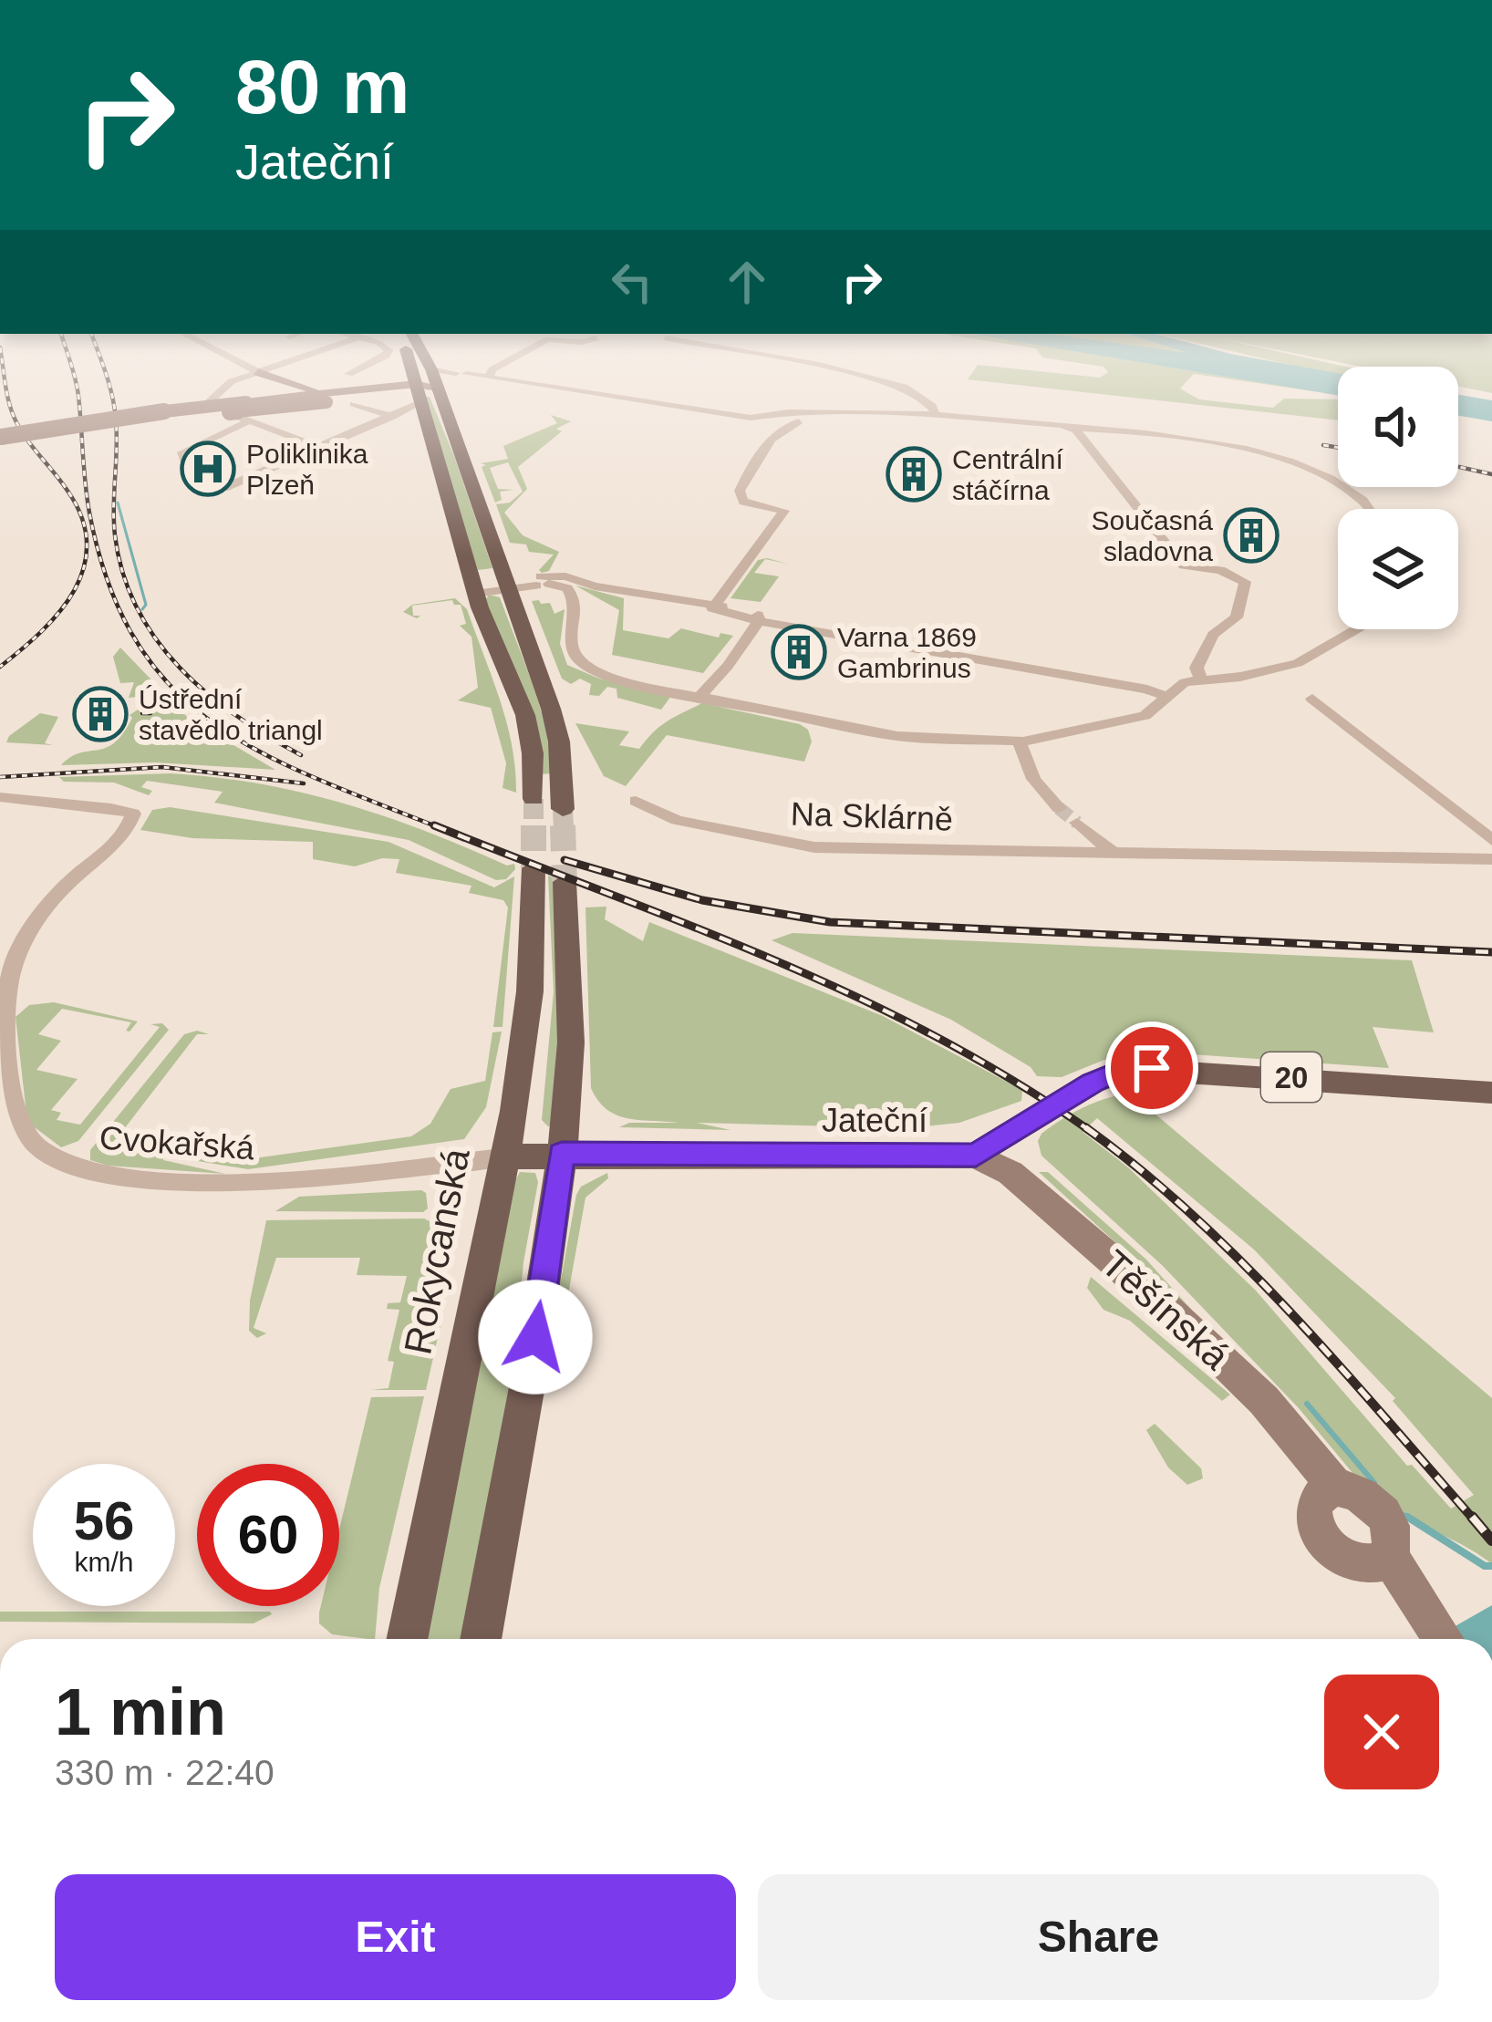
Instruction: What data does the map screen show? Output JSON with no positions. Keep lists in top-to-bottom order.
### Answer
{
  "streets": {
    "main road": [
      "20",
      "Jateční",
      "Rokycanská",
      "Těšínská"
    ],
    "street": ["Na Sklárně", "Cvokařská"]
  },
  "crossings": [
    ["20", "Jateční"],
    ["20", "Těšínská"],
    ["Jateční", "Cvokařská"],
    ["Jateční", "Rokycanská"],
    ["Jateční", "Těšínská"],
    ["Cvokařská", "Rokycanská"]
  ],
  "places": {
    "hospital": ["Poliklinika Plzeň"],
    "building": [
      "Centrální stáčírna",
      "Současná sladovna",
      "Varna 1869 Gambrinus",
      "Ústřední stavědlo triangl"
    ]
  },
  "page": {
    "turn": ["80 m", "Jateční"],
    "speed": "56 km/h",
    "limit": "60",
    "heading": ["1 min", "330 m · 22:40"],
    "buttons": ["Exit", "Share"]
  }
}
